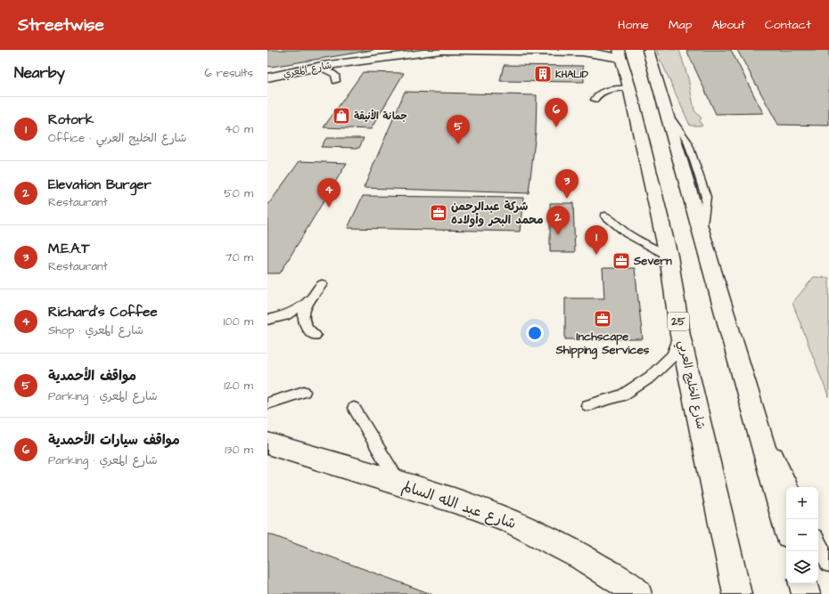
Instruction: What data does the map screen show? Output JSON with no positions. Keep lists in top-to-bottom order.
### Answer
{
  "streets": {
    "main road": [
      "شارع المعري",
      "25",
      "شارع الخليج العربي",
      "شارع عبد الله السالم"
    ]
  },
  "crossings": [
    ["شارع المعري", "شارع الخليج العربي"]
  ],
  "places": {
    "building": ["KHALID"],
    "shop": ["جمانة الأنيقة"],
    "office": ["شركة عبدالرحمن محمد البحر وأولاده", "Severn", "Inchscape Shipping Services"]
  },
  "page": {
    "header": "Streetwise",
    "nav": [
      "Home",
      "Map",
      "About",
      "Contact"
    ],
    "heading": ["Nearby", "6 results"],
    "list": [
      {
        "mark": "1",
        "name": "Rotork",
        "note": "Office · شارع الخليج العربي",
        "value": "40 m"
      },
      {
        "mark": "2",
        "name": "Elevation Burger",
        "note": "Restaurant",
        "value": "50 m"
      },
      {
        "mark": "3",
        "name": "M.E.A.T",
        "note": "Restaurant",
        "value": "70 m"
      },
      {
        "mark": "4",
        "name": "Richard's Coffee",
        "note": "Shop · شارع المعري",
        "value": "100 m"
      },
      {
        "mark": "5",
        "name": "مواقف الأحمدية",
        "note": "Parking · شارع المعري",
        "value": "120 m"
      },
      {
        "mark": "6",
        "name": "مواقف سيارات الأحمدية",
        "note": "Parking · شارع المعري",
        "value": "130 m"
      }
    ],
    "pins": [
      "6",
      "5",
      "3",
      "4",
      "2",
      "1"
    ],
    "map_buttons": ["+", "−"]
  }
}
